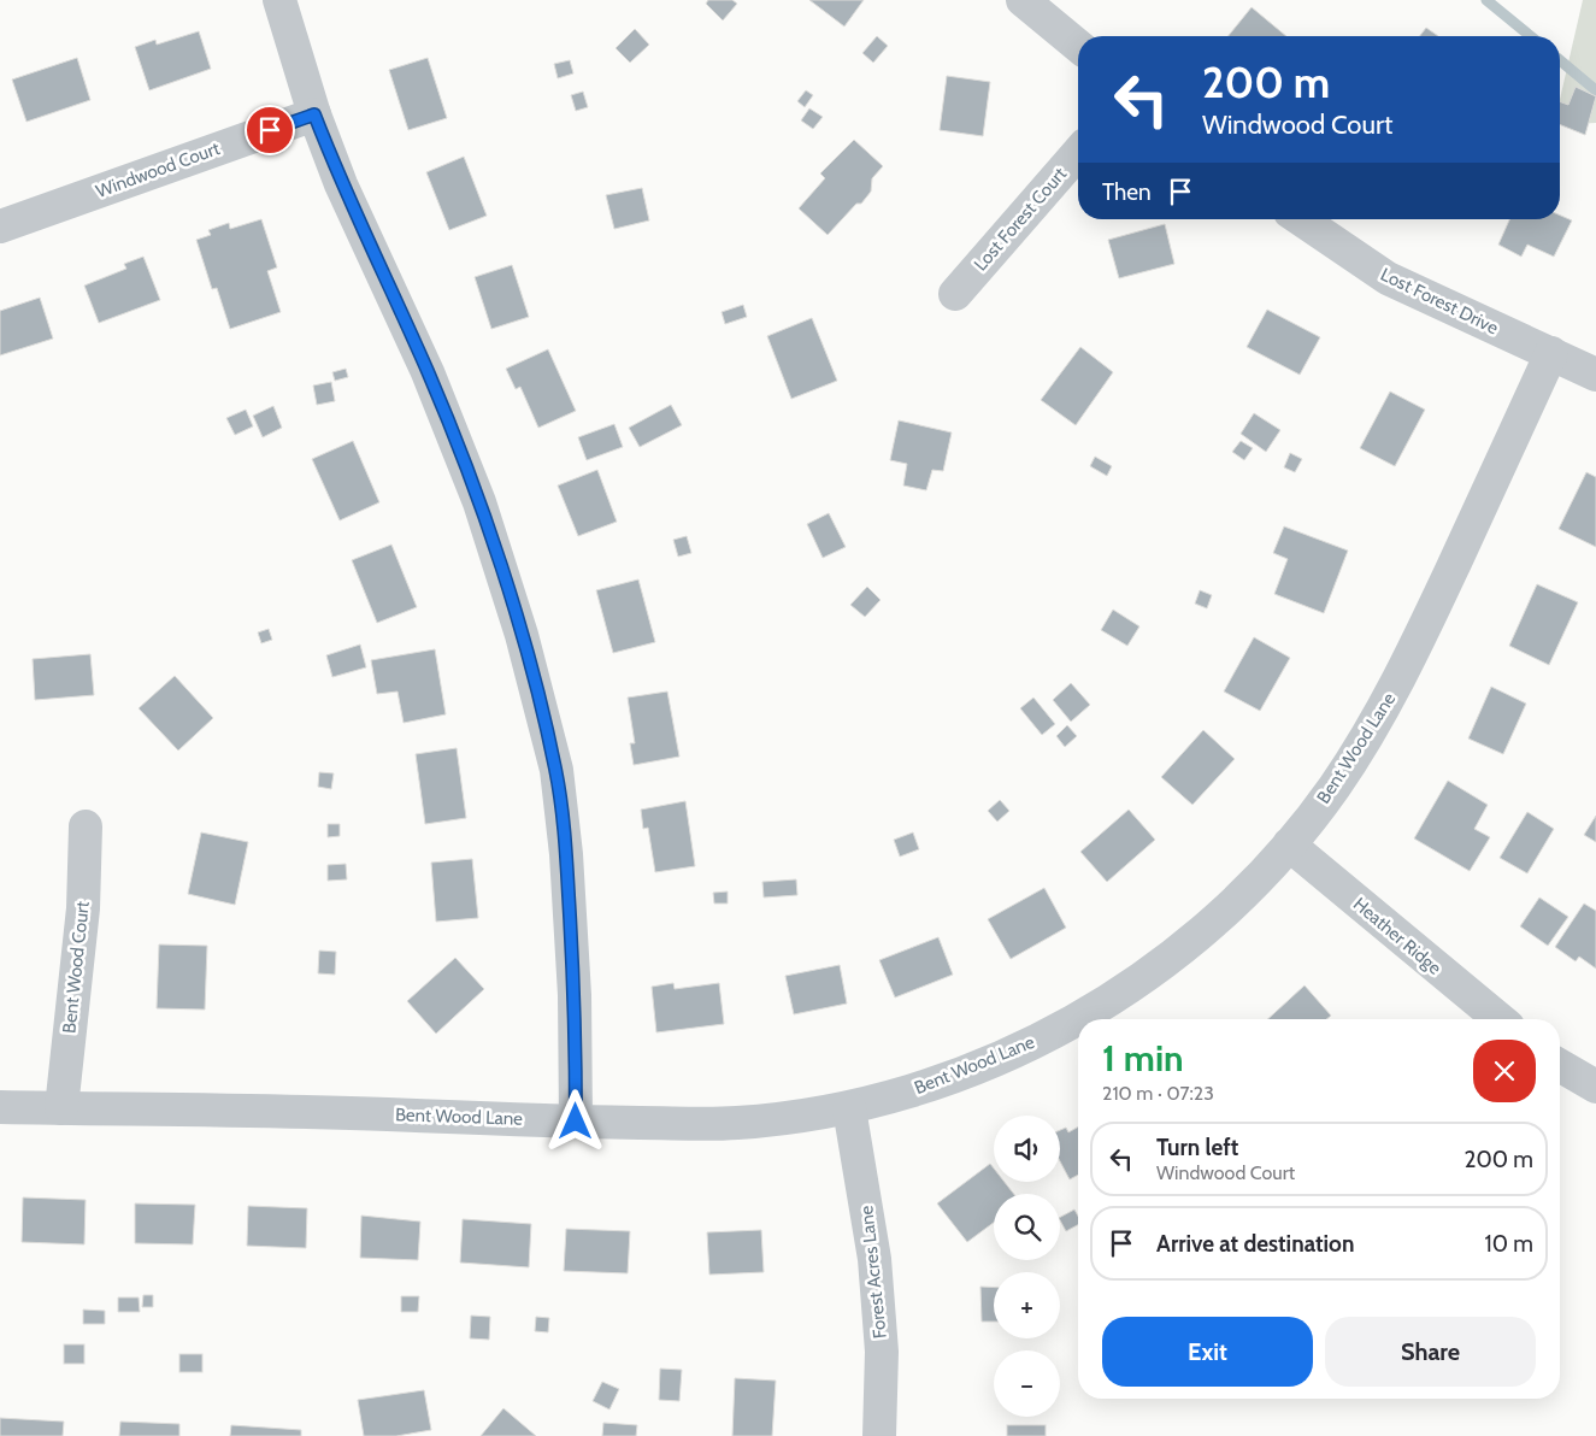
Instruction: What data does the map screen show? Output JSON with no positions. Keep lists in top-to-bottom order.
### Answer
{
  "streets": {
    "street": [
      "Windwood Court",
      "Lost Forest Court",
      "Lost Forest Drive",
      "Bent Wood Lane",
      "Heather Ridge",
      "Bent Wood Court",
      "Forest Acres Lane"
    ]
  },
  "crossings": [
    ["Lost Forest Drive", "Bent Wood Lane"],
    ["Bent Wood Lane", "Heather Ridge"],
    ["Bent Wood Lane", "Bent Wood Court"],
    ["Bent Wood Lane", "Forest Acres Lane"]
  ],
  "page": {
    "turn": ["200 m", "Windwood Court"],
    "then": "Then",
    "heading": ["1 min", "210 m · 07:23"],
    "map_buttons": ["+", "−"],
    "list": [
      {
        "name": "Turn left",
        "note": "Windwood Court",
        "value": "200 m"
      },
      {
        "name": "Arrive at destination",
        "value": "10 m"
      }
    ],
    "buttons": ["Exit", "Share"]
  }
}
